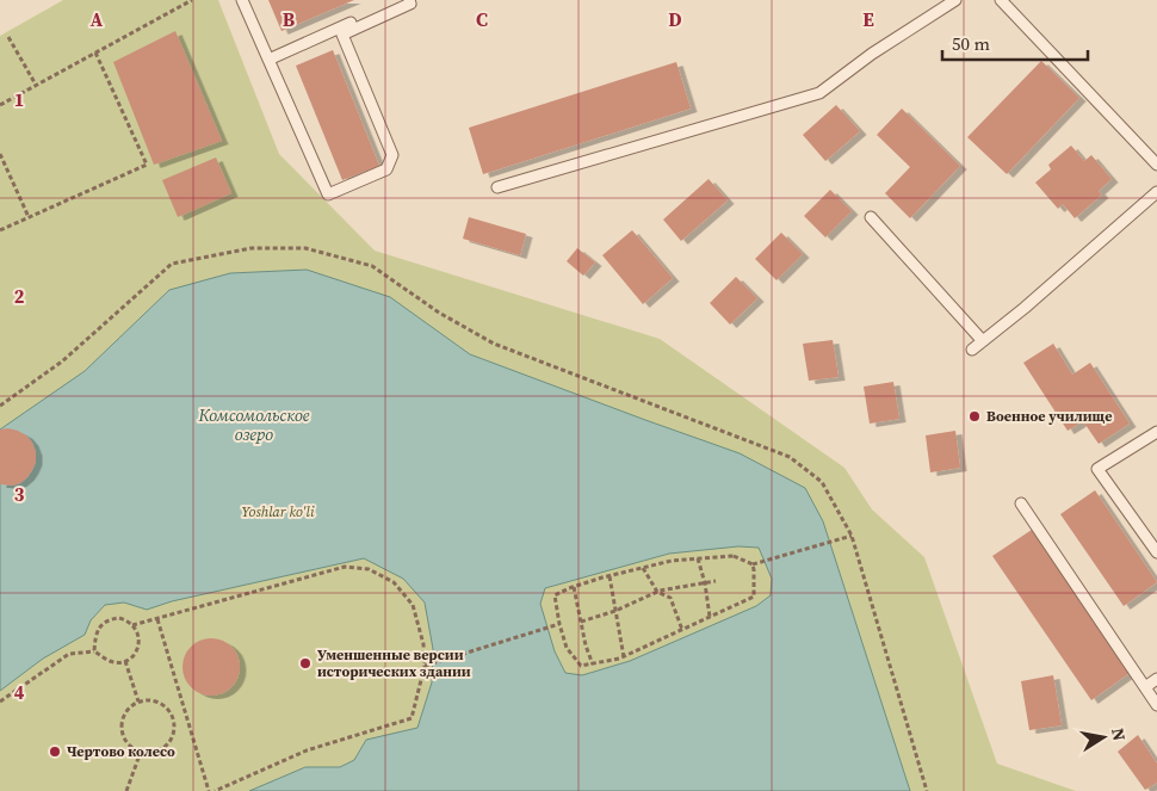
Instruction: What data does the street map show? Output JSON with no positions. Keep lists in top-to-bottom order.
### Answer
{
  "water": ["Комсомольское озеро"],
  "parks": ["Yoshlar ko'li"],
  "places": ["Военное училище", "Уменшенные версии исторических здании", "Чертово колесо"],
  "scale_bar": "50 m",
  "north": "right",
  "grid": {
    "columns": [
      "A",
      "B",
      "C",
      "D",
      "E"
    ],
    "rows": [
      "1",
      "2",
      "3",
      "4"
    ]
  }
}
